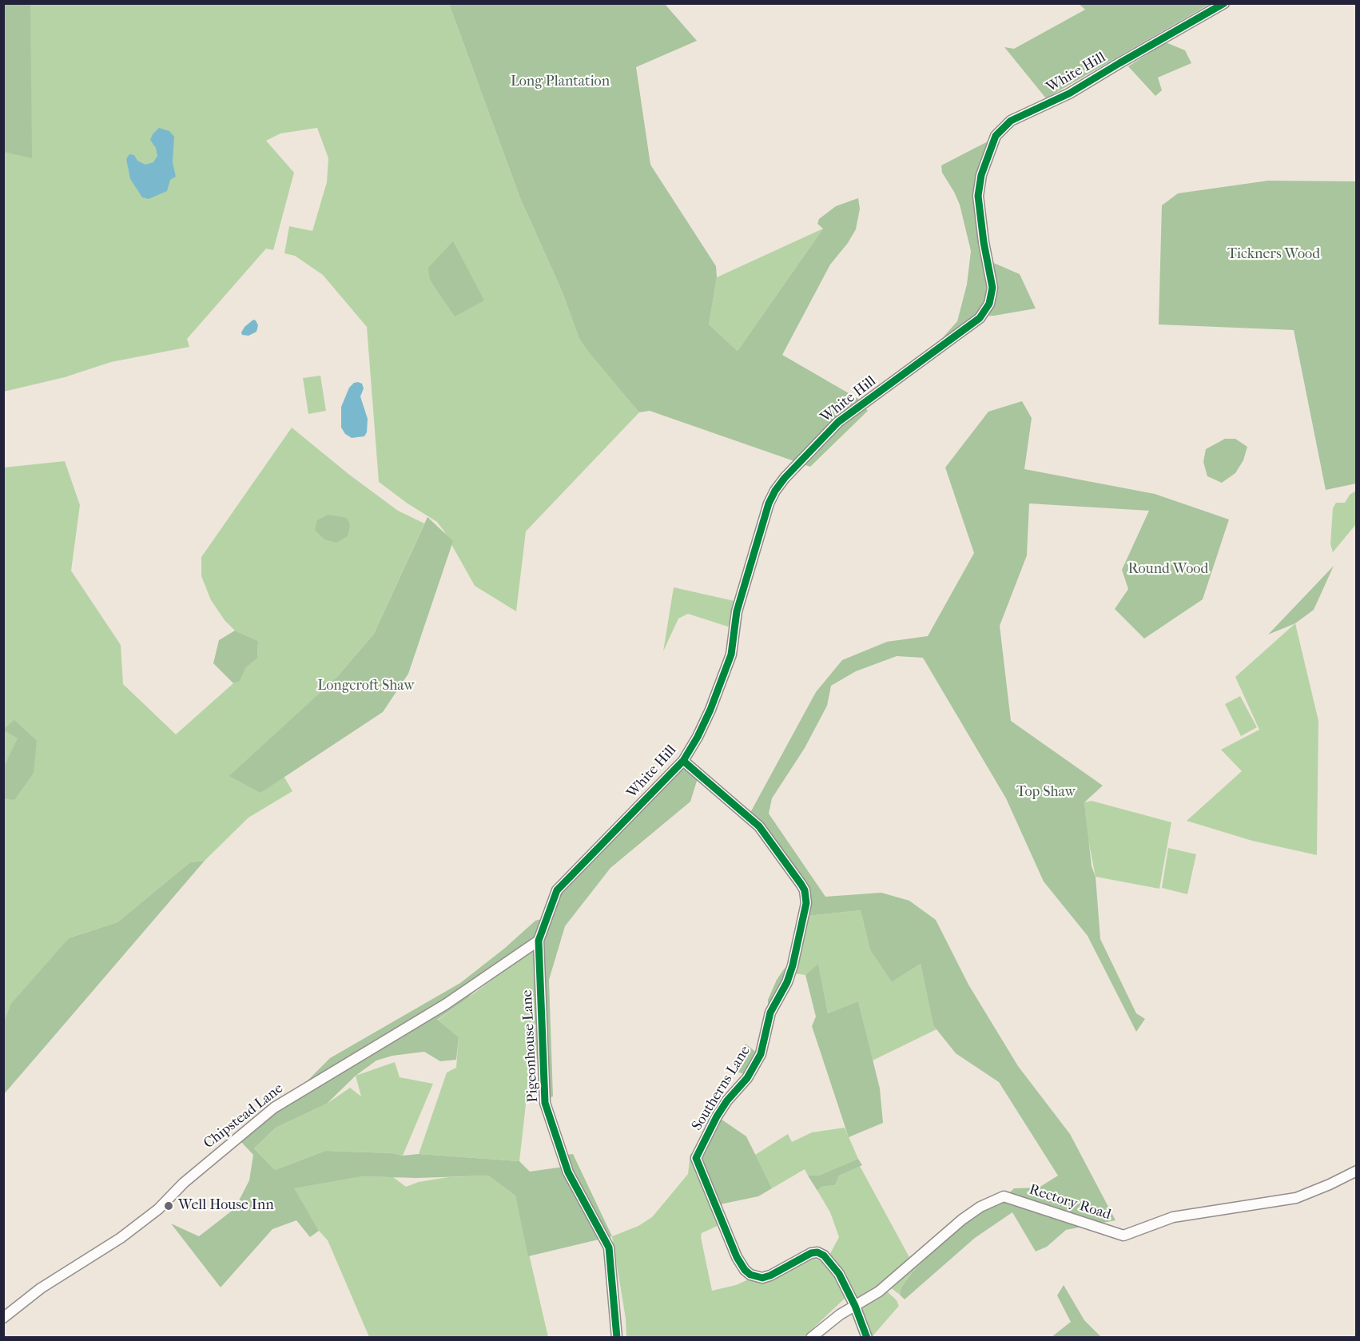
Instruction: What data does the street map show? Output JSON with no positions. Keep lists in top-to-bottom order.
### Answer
{
  "streets": {
    "street": [
      "White Hill",
      "Pigeonhouse Lane",
      "Southerns Lane",
      "Chipstead Lane",
      "Rectory Road"
    ]
  },
  "crossings": [
    ["White Hill", "Pigeonhouse Lane"],
    ["White Hill", "Southerns Lane"],
    ["White Hill", "Chipstead Lane"],
    ["Pigeonhouse Lane", "Chipstead Lane"],
    ["Southerns Lane", "Rectory Road"]
  ],
  "parks": [
    "Long Plantation",
    "Tickners Wood",
    "Round Wood",
    "Longcroft Shaw",
    "Top Shaw"
  ],
  "places": ["Well House Inn"]
}
